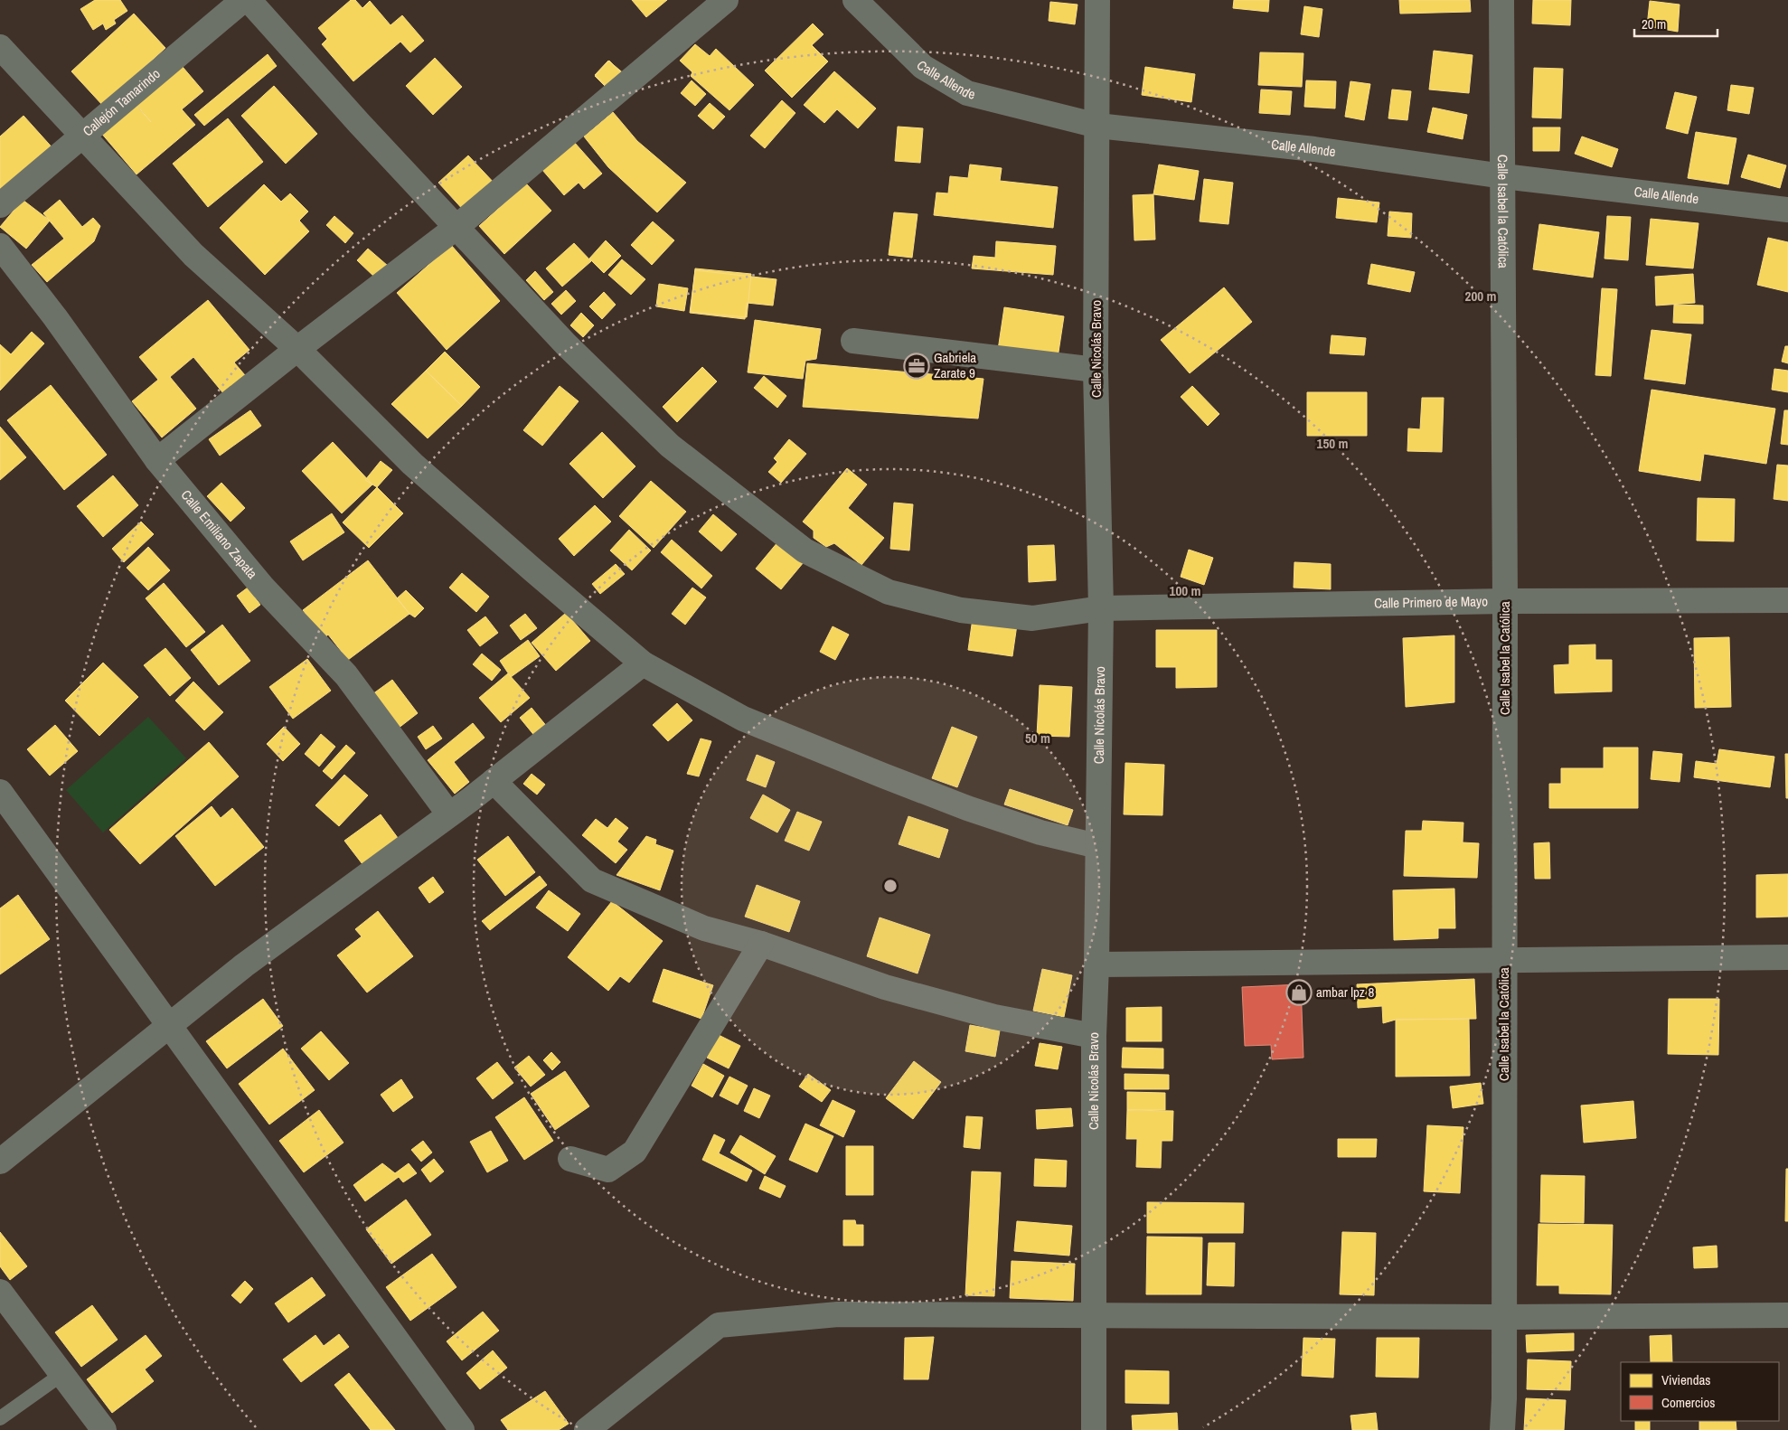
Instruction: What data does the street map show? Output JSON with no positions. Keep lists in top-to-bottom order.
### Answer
{
  "streets": {
    "street": [
      "Calle Allende",
      "Callejón Tamarindo",
      "Calle Isabel la Católica",
      "Calle Nicolás Bravo",
      "Calle Emiliano Zapata",
      "Calle Primero de Mayo"
    ]
  },
  "crossings": [
    ["Calle Allende", "Calle Isabel la Católica"],
    ["Calle Allende", "Calle Nicolás Bravo"],
    ["Calle Isabel la Católica", "Calle Primero de Mayo"],
    ["Calle Nicolás Bravo", "Calle Primero de Mayo"]
  ],
  "places": {
    "office": ["Gabriela Zarate 9"],
    "shop": ["ambar lpz 8"]
  },
  "legend": ["Viviendas", "Comercios"],
  "scale_bar": "20 m",
  "rings": [
    "200 m",
    "150 m",
    "100 m",
    "50 m"
  ]
}
